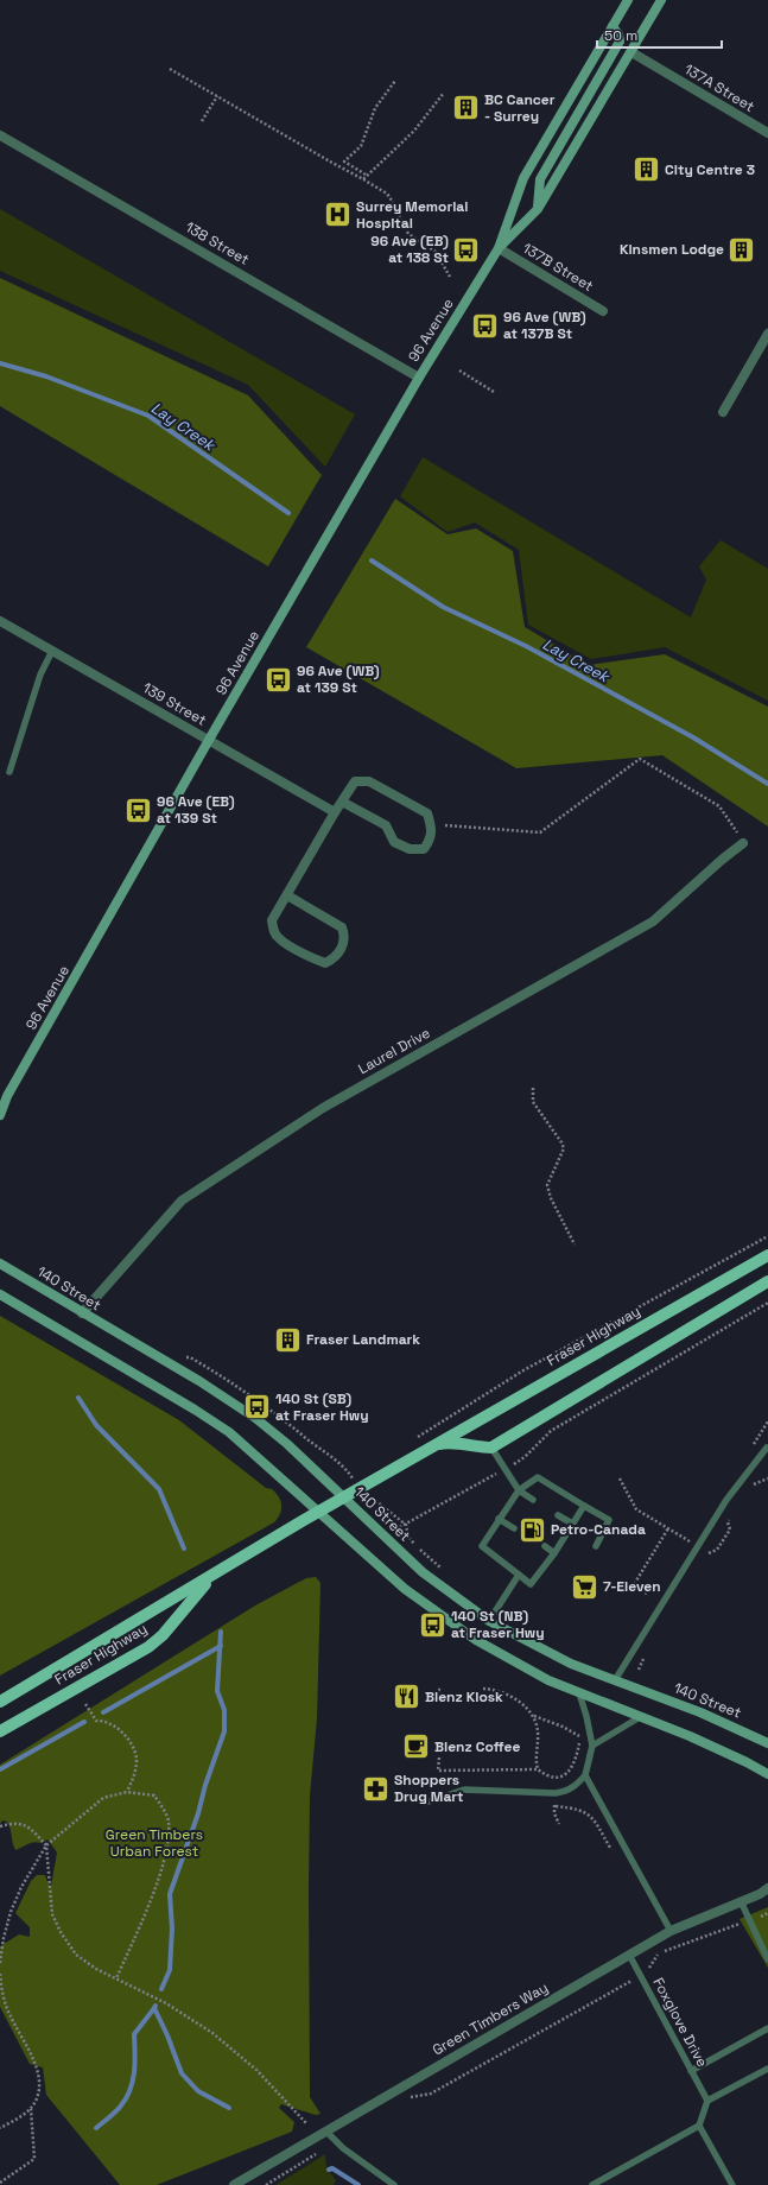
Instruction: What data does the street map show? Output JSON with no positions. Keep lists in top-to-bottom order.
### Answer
{
  "streets": {
    "main road": ["96 Avenue", "140 Street", "Fraser Highway"],
    "street": [
      "137A Street",
      "138 Street",
      "137B Street",
      "139 Street",
      "Laurel Drive",
      "Green Timbers Way"
    ],
    "lane": ["Foxglove Drive"]
  },
  "crossings": [
    ["137A Street", "96 Avenue"],
    ["138 Street", "96 Avenue"],
    ["137B Street", "96 Avenue"],
    ["96 Avenue", "139 Street"],
    ["Laurel Drive", "140 Street"],
    ["140 Street", "Fraser Highway"],
    ["Green Timbers Way", "Foxglove Drive"]
  ],
  "water": ["Lay Creek"],
  "parks": ["Green Timbers Urban Forest"],
  "places": {
    "building": [
      "BC Cancer - Surrey",
      "City Centre 3",
      "Kinsmen Lodge",
      "Fraser Landmark"
    ],
    "hospital": ["Surrey Memorial Hospital"],
    "bus stop": [
      "96 Ave (EB) at 138 St",
      "96 Ave (WB) at 137B St",
      "96 Ave (WB) at 139 St",
      "96 Ave (EB) at 139 St",
      "140 St (SB) at Fraser Hwy",
      "140 St (NB) at Fraser Hwy"
    ],
    "fuel station": ["Petro-Canada"],
    "supermarket": ["7-Eleven"],
    "restaurant": ["Blenz Kiosk"],
    "cafe": ["Blenz Coffee"],
    "pharmacy": ["Shoppers Drug Mart"]
  },
  "scale_bar": "50 m"
}
